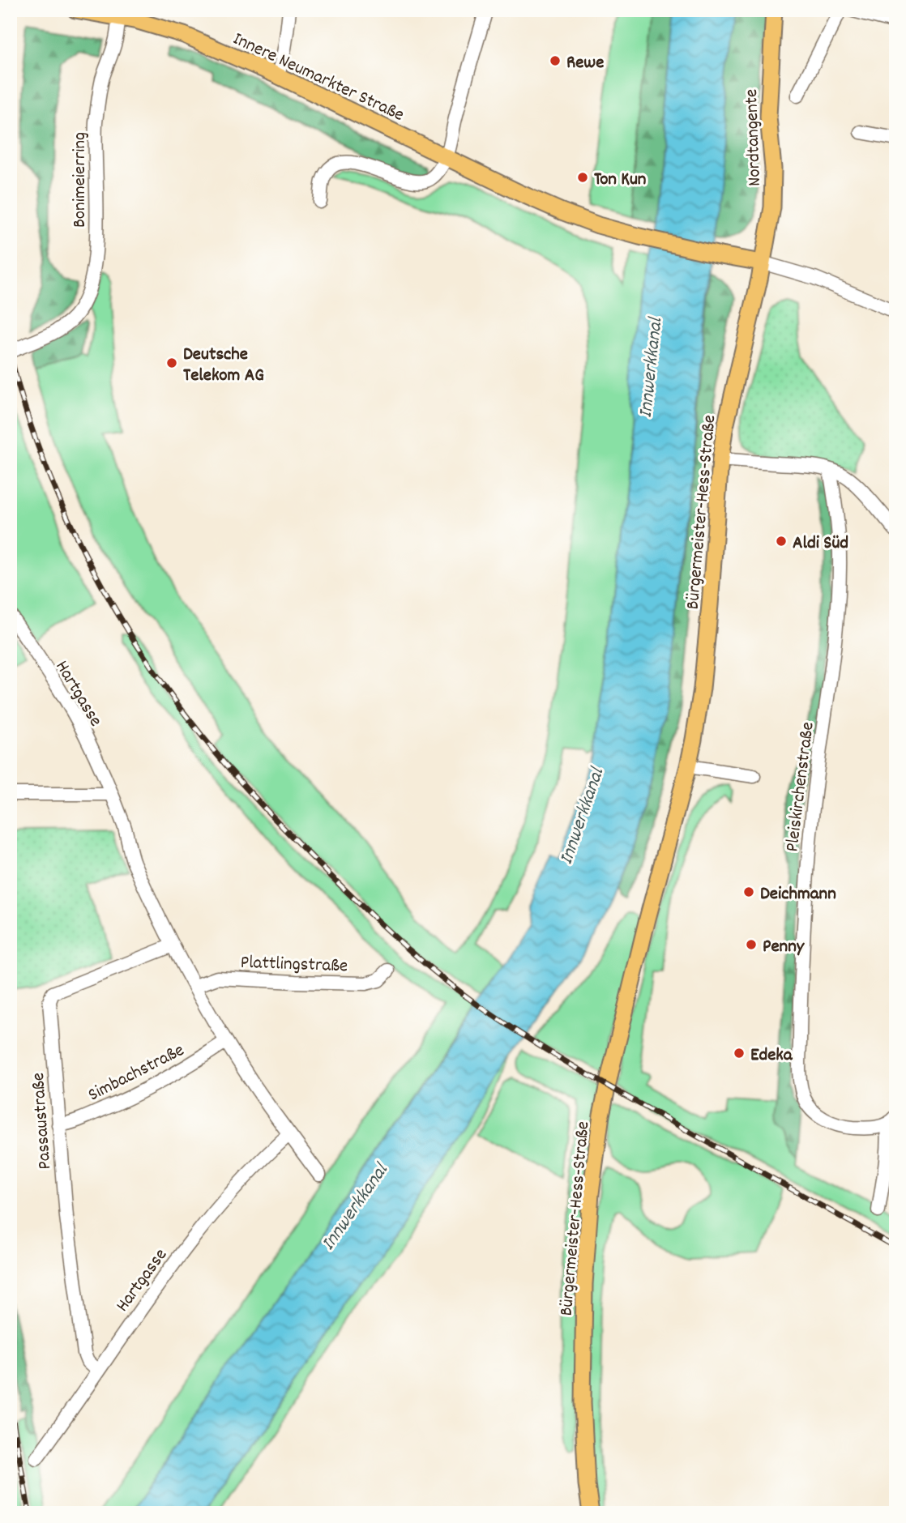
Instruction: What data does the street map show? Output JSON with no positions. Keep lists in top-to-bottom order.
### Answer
{
  "streets": {
    "main road": ["Innere Neumarkter Straße", "Nordtangente", "Bürgermeister-Hess-Straße"],
    "street": [
      "Bonimeierring",
      "Hartgasse",
      "Pleiskirchenstraße",
      "Plattlingstraße",
      "Simbachstraße",
      "Passaustraße"
    ]
  },
  "crossings": [
    ["Innere Neumarkter Straße", "Nordtangente"],
    ["Innere Neumarkter Straße", "Bonimeierring"],
    ["Innere Neumarkter Straße", "Bürgermeister-Hess-Straße"],
    ["Nordtangente", "Bürgermeister-Hess-Straße"],
    ["Hartgasse", "Plattlingstraße"],
    ["Hartgasse", "Simbachstraße"],
    ["Hartgasse", "Passaustraße"],
    ["Simbachstraße", "Passaustraße"]
  ],
  "water": ["Innwerkkanal"],
  "places": [
    "Rewe",
    "Ton Kun",
    "Deutsche Telekom AG",
    "Aldi Süd",
    "Deichmann",
    "Penny",
    "Edeka"
  ]
}
